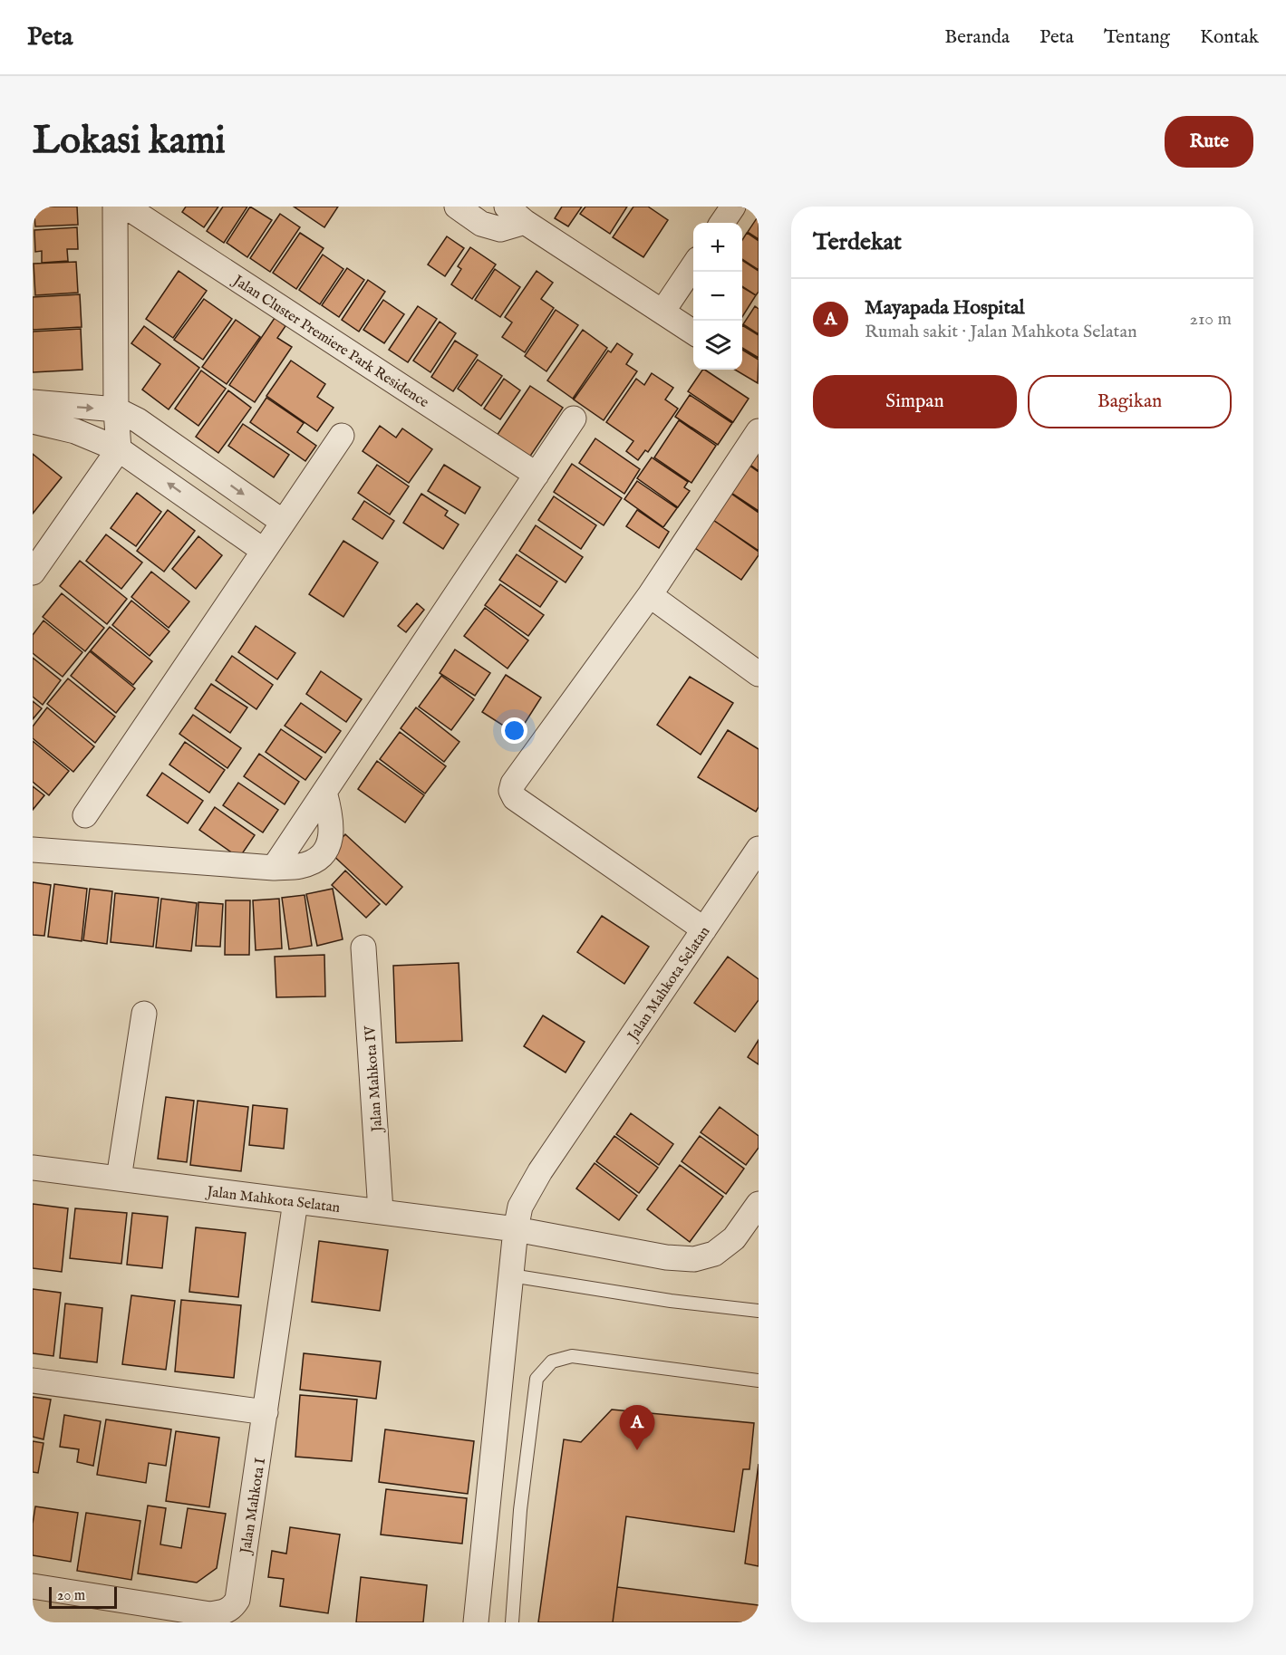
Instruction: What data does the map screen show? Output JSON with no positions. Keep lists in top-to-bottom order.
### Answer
{
  "streets": {
    "street": [
      "Jalan Cluster Premiere Park Residence",
      "Jalan Mahkota Selatan",
      "Jalan Mahkota IV",
      "Jalan Mahkota I"
    ]
  },
  "crossings": [
    ["Jalan Mahkota Selatan", "Jalan Mahkota IV"],
    ["Jalan Mahkota Selatan", "Jalan Mahkota I"]
  ],
  "scale_bar": "20 m",
  "page": {
    "header": "Peta",
    "nav": [
      "Beranda",
      "Peta",
      "Tentang",
      "Kontak"
    ],
    "buttons": [
      "Rute",
      ["Simpan", "Bagikan"]
    ],
    "title": "Lokasi kami",
    "heading": "Terdekat",
    "map_buttons": ["+", "−"],
    "list": [
      {
        "mark": "A",
        "name": "Mayapada Hospital",
        "note": "Rumah sakit · Jalan Mahkota Selatan",
        "value": "210 m"
      }
    ],
    "pins": "A",
    "scale": "20 m"
  }
}
